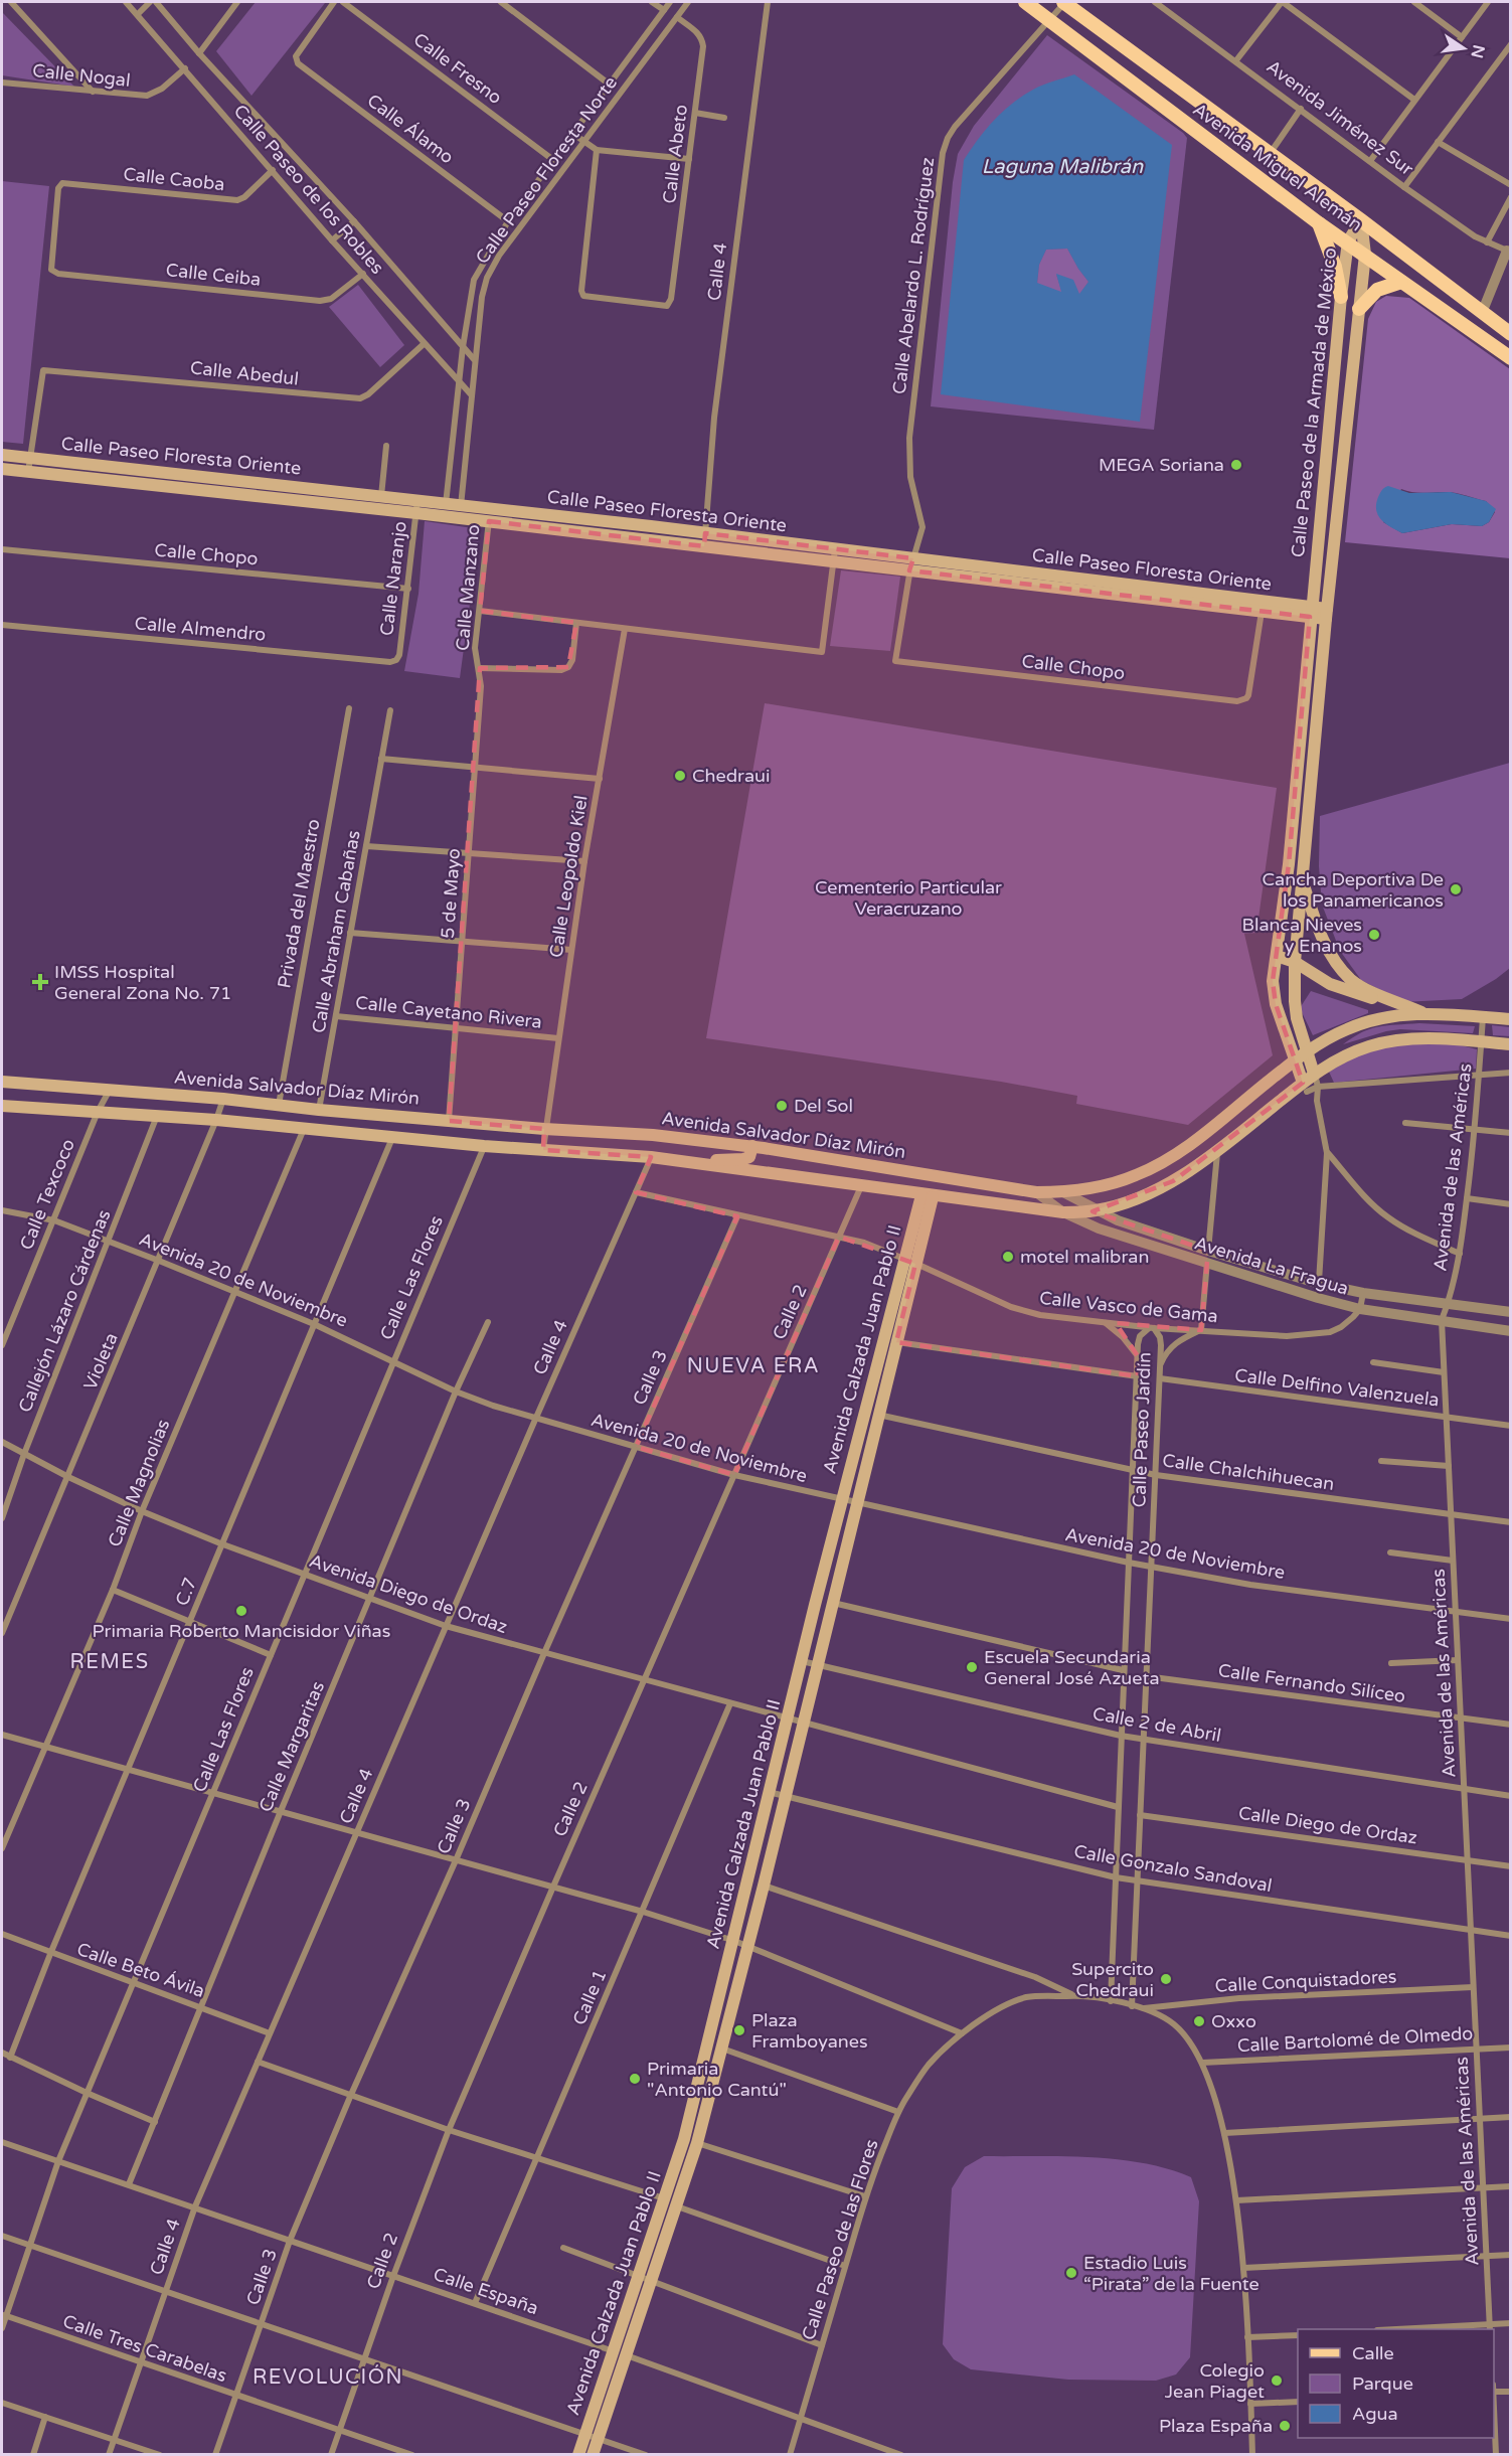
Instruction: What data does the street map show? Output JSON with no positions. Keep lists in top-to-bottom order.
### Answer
{
  "streets": {
    "main road": [
      "Avenida Miguel Alemán",
      "Calle Paseo de la Armada de México",
      "Calle Paseo Floresta Oriente",
      "Avenida Salvador Díaz Mirón",
      "Avenida Calzada Juan Pablo II"
    ],
    "street": [
      "Calle Fresno",
      "Calle Nogal",
      "Avenida Jiménez Sur",
      "Calle Álamo",
      "Calle Abeto",
      "Calle Paseo Floresta Norte",
      "Calle Caoba",
      "Calle Paseo de los Robles",
      "Calle 4",
      "Calle Ceiba",
      "Calle Abelardo L. Rodríguez",
      "Calle Abedul",
      "Calle Chopo",
      "Calle Naranjo",
      "Calle Manzano",
      "Calle Almendro",
      "Calle Leopoldo Kiel",
      "5 de Mayo",
      "Privada del Maestro",
      "Calle Abraham Cabañas",
      "Calle Cayetano Rivera",
      "Avenida de las Américas",
      "Calle Texcoco",
      "Avenida La Fragua",
      "Calle Las Flores",
      "Avenida 20 de Noviembre",
      "Calle Vasco de Gama",
      "Callejón Lázaro Cárdenas",
      "Calle 2",
      "Violeta",
      "Calle 3",
      "Calle Delfino Valenzuela",
      "Calle Paseo Jardín",
      "Calle Chalchihuecan",
      "Calle Magnolias",
      "C.7",
      "Avenida Diego de Ordaz",
      "Calle Fernando Silíceo",
      "Calle 2 de Abril",
      "Calle Margaritas",
      "Calle Diego de Ordaz",
      "Calle Gonzalo Sandoval",
      "Calle Beto Ávila",
      "Calle Conquistadores",
      "Calle 1",
      "Calle Bartolomé de Olmedo",
      "Calle Paseo de las Flores",
      "Calle España",
      "Calle Tres Carabelas"
    ]
  },
  "crossings": [
    ["Calle Fresno", "Calle Paseo Floresta Norte"],
    ["Calle Nogal", "Calle Paseo de los Robles"],
    ["Calle Álamo", "Calle Paseo Floresta Norte"],
    ["Calle Abeto", "Calle Paseo Floresta Norte"],
    ["Avenida Miguel Alemán", "Calle Abelardo L. Rodríguez"],
    ["Avenida Miguel Alemán", "Calle Paseo de la Armada de México"],
    ["Calle Paseo Floresta Norte", "Calle Paseo de los Robles"],
    ["Calle Paseo Floresta Norte", "Calle Paseo Floresta Oriente"],
    ["Calle Caoba", "Calle Paseo de los Robles"],
    ["Calle Caoba", "Calle Ceiba"],
    ["Calle Paseo de los Robles", "Calle Ceiba"],
    ["Calle Paseo de los Robles", "Calle Abedul"],
    ["Calle 4", "Calle Paseo Floresta Oriente"],
    ["Calle 4", "Avenida 20 de Noviembre"],
    ["Calle 4", "Calle Vasco de Gama"],
    ["Calle 4", "Avenida Diego de Ordaz"],
    ["Calle 4", "Calle Beto Ávila"],
    ["Calle 4", "Calle España"],
    ["Calle 4", "Calle Tres Carabelas"],
    ["Calle Abelardo L. Rodríguez", "Calle Paseo Floresta Oriente"],
    ["Calle Abelardo L. Rodríguez", "Calle Chopo"],
    ["Calle Abedul", "Calle Paseo Floresta Oriente"],
    ["Calle Paseo de la Armada de México", "Calle Paseo Floresta Oriente"],
    ["Calle Paseo de la Armada de México", "Avenida Salvador Díaz Mirón"],
    ["Calle Paseo Floresta Oriente", "Calle Chopo"],
    ["Calle Paseo Floresta Oriente", "Calle Naranjo"],
    ["Calle Paseo Floresta Oriente", "Calle Manzano"],
    ["Calle Chopo", "Calle Naranjo"],
    ["Calle Naranjo", "Calle Almendro"],
    ["Calle Manzano", "5 de Mayo"],
    ["Calle Leopoldo Kiel", "Calle Cayetano Rivera"],
    ["Calle Leopoldo Kiel", "Avenida Salvador Díaz Mirón"],
    ["5 de Mayo", "Calle Cayetano Rivera"],
    ["5 de Mayo", "Avenida Salvador Díaz Mirón"],
    ["Privada del Maestro", "Avenida Salvador Díaz Mirón"],
    ["Calle Abraham Cabañas", "Calle Cayetano Rivera"],
    ["Calle Abraham Cabañas", "Avenida Salvador Díaz Mirón"],
    ["Avenida Salvador Díaz Mirón", "Avenida de las Américas"],
    ["Avenida Salvador Díaz Mirón", "Calle Texcoco"],
    ["Avenida Salvador Díaz Mirón", "Avenida La Fragua"],
    ["Avenida Salvador Díaz Mirón", "Violeta"],
    ["Avenida de las Américas", "Avenida La Fragua"],
    ["Avenida de las Américas", "Avenida 20 de Noviembre"],
    ["Avenida de las Américas", "Calle Delfino Valenzuela"],
    ["Avenida de las Américas", "Calle Chalchihuecan"],
    ["Avenida de las Américas", "Calle Fernando Silíceo"],
    ["Avenida de las Américas", "Calle 2 de Abril"],
    ["Avenida de las Américas", "Calle Diego de Ordaz"],
    ["Avenida de las Américas", "Calle Gonzalo Sandoval"],
    ["Avenida de las Américas", "Calle Conquistadores"],
    ["Avenida de las Américas", "Calle Bartolomé de Olmedo"],
    ["Calle Texcoco", "Avenida 20 de Noviembre"],
    ["Avenida La Fragua", "Calle Vasco de Gama"],
    ["Calle Las Flores", "Avenida 20 de Noviembre"],
    ["Calle Las Flores", "Avenida Diego de Ordaz"],
    ["Calle Las Flores", "Calle Beto Ávila"],
    ["Calle Las Flores", "Calle España"],
    ["Calle Las Flores", "Calle Tres Carabelas"],
    ["Avenida 20 de Noviembre", "Callejón Lázaro Cárdenas"],
    ["Avenida 20 de Noviembre", "Calle 2"],
    ["Avenida 20 de Noviembre", "Avenida Calzada Juan Pablo II"],
    ["Avenida 20 de Noviembre", "Violeta"],
    ["Avenida 20 de Noviembre", "Calle 3"],
    ["Avenida 20 de Noviembre", "Calle Paseo Jardín"],
    ["Avenida 20 de Noviembre", "Calle Magnolias"],
    ["Avenida 20 de Noviembre", "C.7"],
    ["Avenida 20 de Noviembre", "Calle Margaritas"],
    ["Calle Vasco de Gama", "Calle 2"],
    ["Calle Vasco de Gama", "Avenida Calzada Juan Pablo II"],
    ["Calle Vasco de Gama", "Calle 3"],
    ["Calle Vasco de Gama", "Calle Paseo Jardín"],
    ["Callejón Lázaro Cárdenas", "Avenida Diego de Ordaz"],
    ["Calle 2", "Avenida Diego de Ordaz"],
    ["Calle 2", "Calle España"],
    ["Calle 2", "Calle Tres Carabelas"],
    ["Avenida Calzada Juan Pablo II", "Calle Chalchihuecan"],
    ["Avenida Calzada Juan Pablo II", "Avenida Diego de Ordaz"],
    ["Avenida Calzada Juan Pablo II", "Calle 2 de Abril"],
    ["Avenida Calzada Juan Pablo II", "Calle Gonzalo Sandoval"],
    ["Avenida Calzada Juan Pablo II", "Calle España"],
    ["Violeta", "Avenida Diego de Ordaz"],
    ["Calle 3", "Avenida Diego de Ordaz"],
    ["Calle 3", "Calle España"],
    ["Calle 3", "Calle Tres Carabelas"],
    ["Calle Delfino Valenzuela", "Calle Paseo Jardín"],
    ["Calle Paseo Jardín", "Calle Chalchihuecan"],
    ["Calle Paseo Jardín", "Calle Fernando Silíceo"],
    ["Calle Paseo Jardín", "Calle 2 de Abril"],
    ["Calle Paseo Jardín", "Calle Diego de Ordaz"],
    ["Calle Paseo Jardín", "Calle Gonzalo Sandoval"],
    ["Calle Paseo Jardín", "Calle Paseo de las Flores"],
    ["Calle Magnolias", "Avenida Diego de Ordaz"],
    ["C.7", "Avenida Diego de Ordaz"],
    ["C.7", "Calle Beto Ávila"],
    ["Avenida Diego de Ordaz", "Calle Margaritas"],
    ["Avenida Diego de Ordaz", "Calle 1"],
    ["Calle Margaritas", "Calle Beto Ávila"],
    ["Calle Margaritas", "Calle España"],
    ["Calle Conquistadores", "Calle Paseo de las Flores"],
    ["Calle 1", "Calle España"],
    ["Calle Paseo de las Flores", "Calle España"]
  ],
  "districts": ["NUEVA ERA", "REMES", "REVOLUCIÓN"],
  "water": ["Laguna Malibrán"],
  "parks": ["Cementerio Particular Veracruzano"],
  "places": {
    "other": [
      "MEGA Soriana",
      "Chedraui",
      "Cancha Deportiva De los Panamericanos",
      "Blanca Nieves y Enanos",
      "Del Sol",
      "motel malibran",
      "Primaria Roberto Mancisidor Viñas",
      "Escuela Secundaria General José Azueta",
      "Supercito Chedraui",
      "Oxxo",
      "Plaza Framboyanes",
      "Primaria \"Antonio Cantú\"",
      "Estadio Luis “Pirata” de la Fuente",
      "Colegio Jean Piaget",
      "Plaza España"
    ],
    "health": ["IMSS Hospital General Zona No. 71"]
  },
  "legend": ["Calle", "Parque", "Agua"],
  "north": "right"
}
